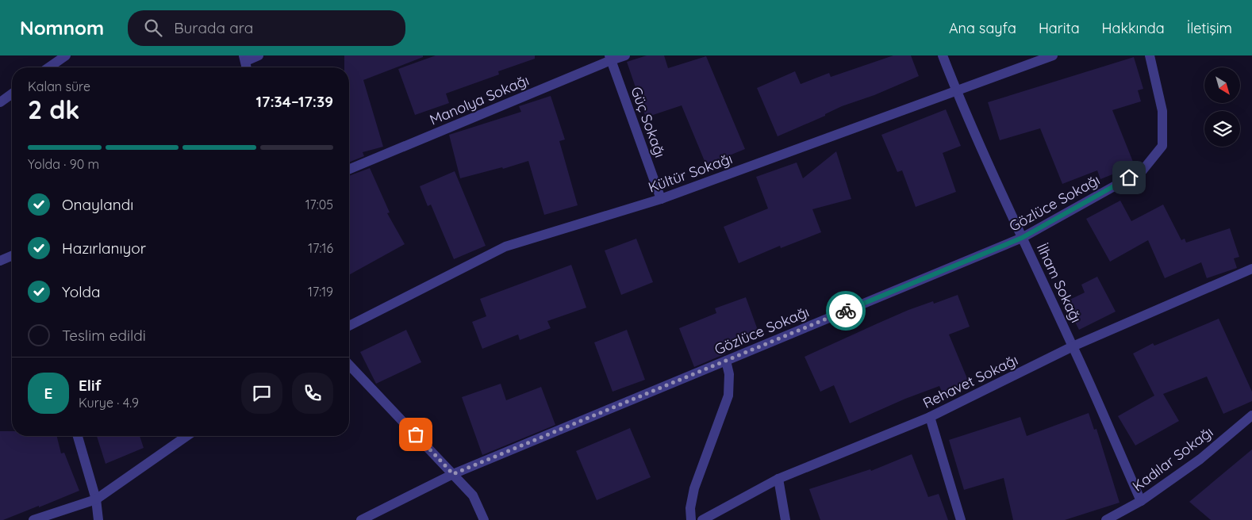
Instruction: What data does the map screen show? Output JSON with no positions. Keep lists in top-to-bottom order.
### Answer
{
  "streets": {
    "street": [
      "Manolya Sokağı",
      "Güç Sokağı",
      "Kültür Sokağı",
      "Gözlüce Sokağı",
      "İlham Sokağı",
      "Rehavet Sokağı",
      "Kadılar Sokağı"
    ]
  },
  "crossings": [
    ["Manolya Sokağı", "Güç Sokağı"],
    ["Güç Sokağı", "Kültür Sokağı"],
    ["Kültür Sokağı", "İlham Sokağı"],
    ["Gözlüce Sokağı", "İlham Sokağı"],
    ["İlham Sokağı", "Rehavet Sokağı"],
    ["İlham Sokağı", "Kadılar Sokağı"]
  ],
  "north": "bottom right",
  "page": {
    "header": "Nomnom",
    "search": "Burada ara",
    "nav": [
      "Ana sayfa",
      "Harita",
      "Hakkında",
      "İletişim"
    ],
    "heading": ["2 dk", "Kalan süre", "17:34–17:39"],
    "panel": ["Elif", "Kurye · 4.9"],
    "bar": "Yolda · 90 m",
    "list": [
      ["Onaylandı", "17:05"],
      ["Hazırlanıyor", "17:16"],
      ["Yolda", "17:19"],
      "Teslim edildi"
    ],
    "round": "E"
  }
}
